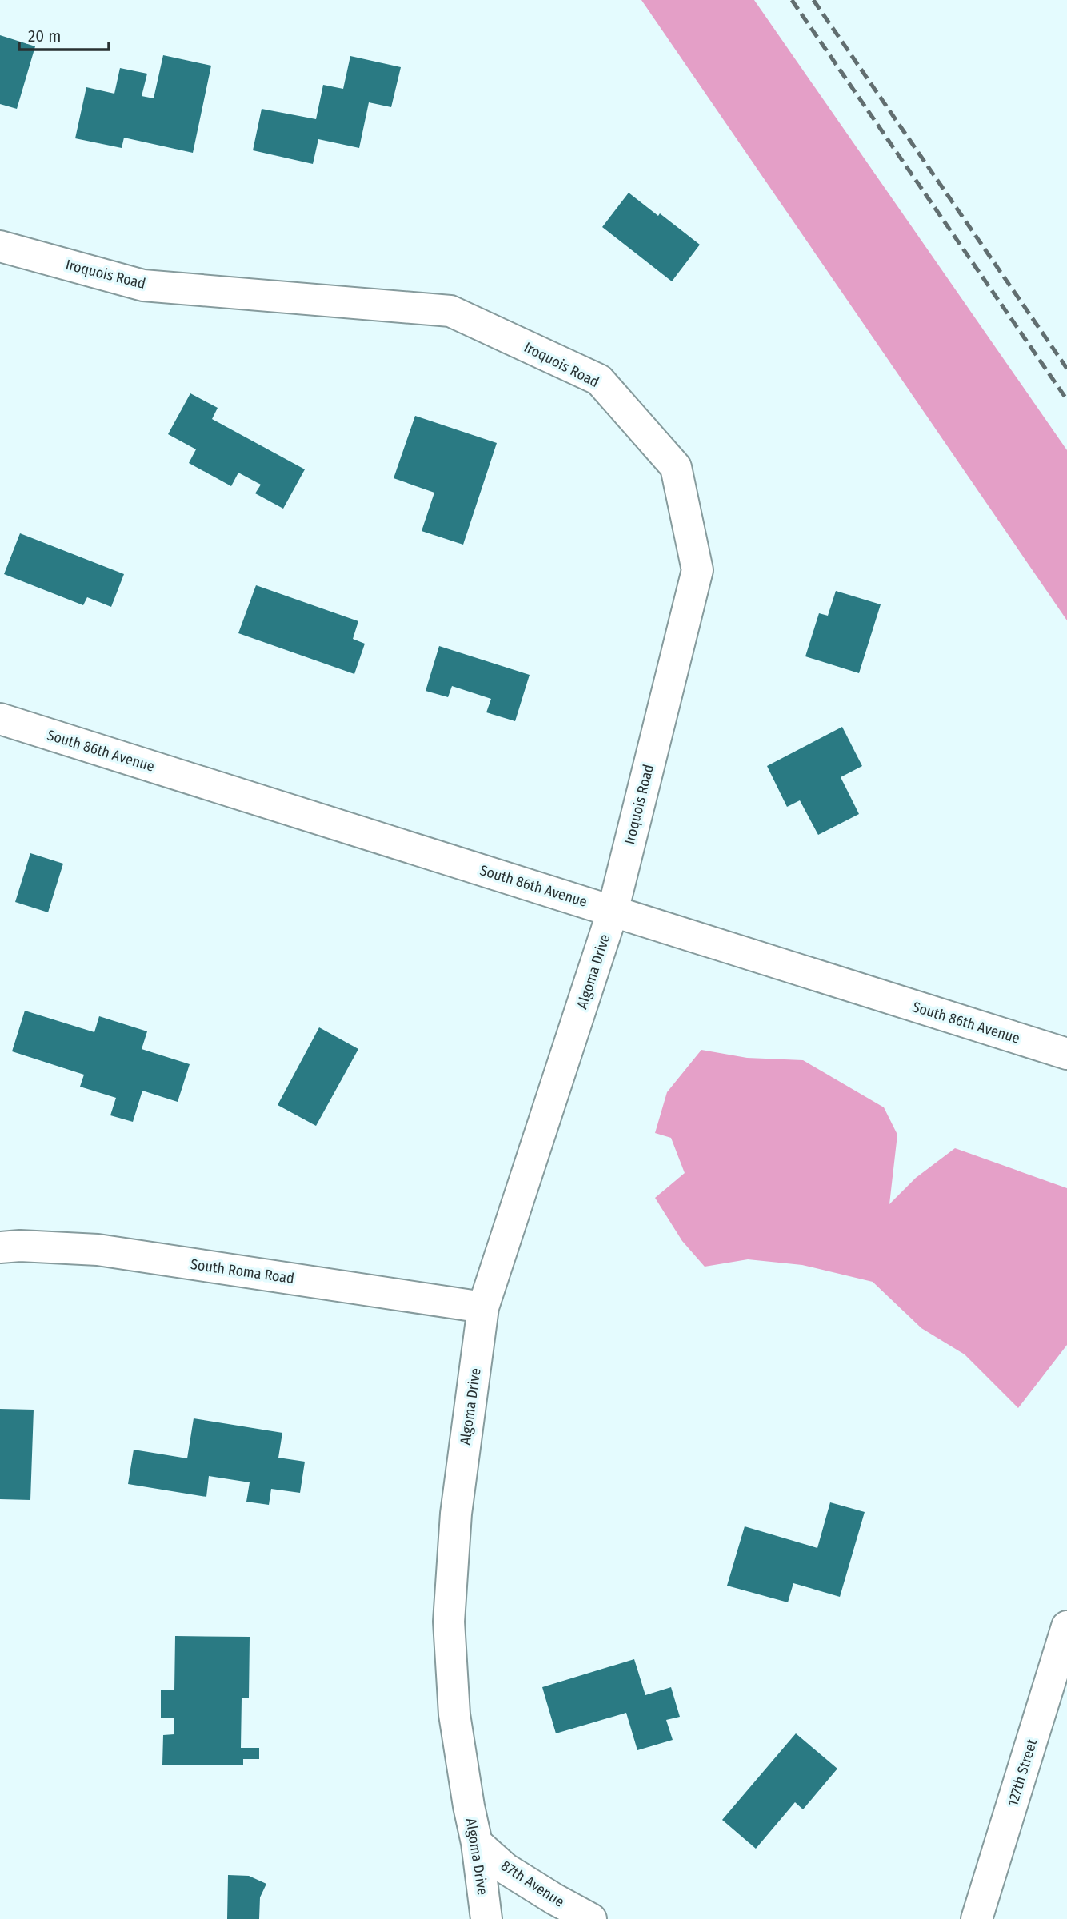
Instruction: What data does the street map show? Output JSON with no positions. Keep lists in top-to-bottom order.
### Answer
{
  "streets": {
    "street": [
      "Iroquois Road",
      "South 86th Avenue",
      "Algoma Drive",
      "South Roma Road",
      "127th Street",
      "87th Avenue"
    ]
  },
  "crossings": [
    ["Iroquois Road", "South 86th Avenue"],
    ["Iroquois Road", "Algoma Drive"],
    ["South 86th Avenue", "Algoma Drive"],
    ["Algoma Drive", "South Roma Road"],
    ["Algoma Drive", "87th Avenue"]
  ],
  "scale_bar": "20 m"
}
